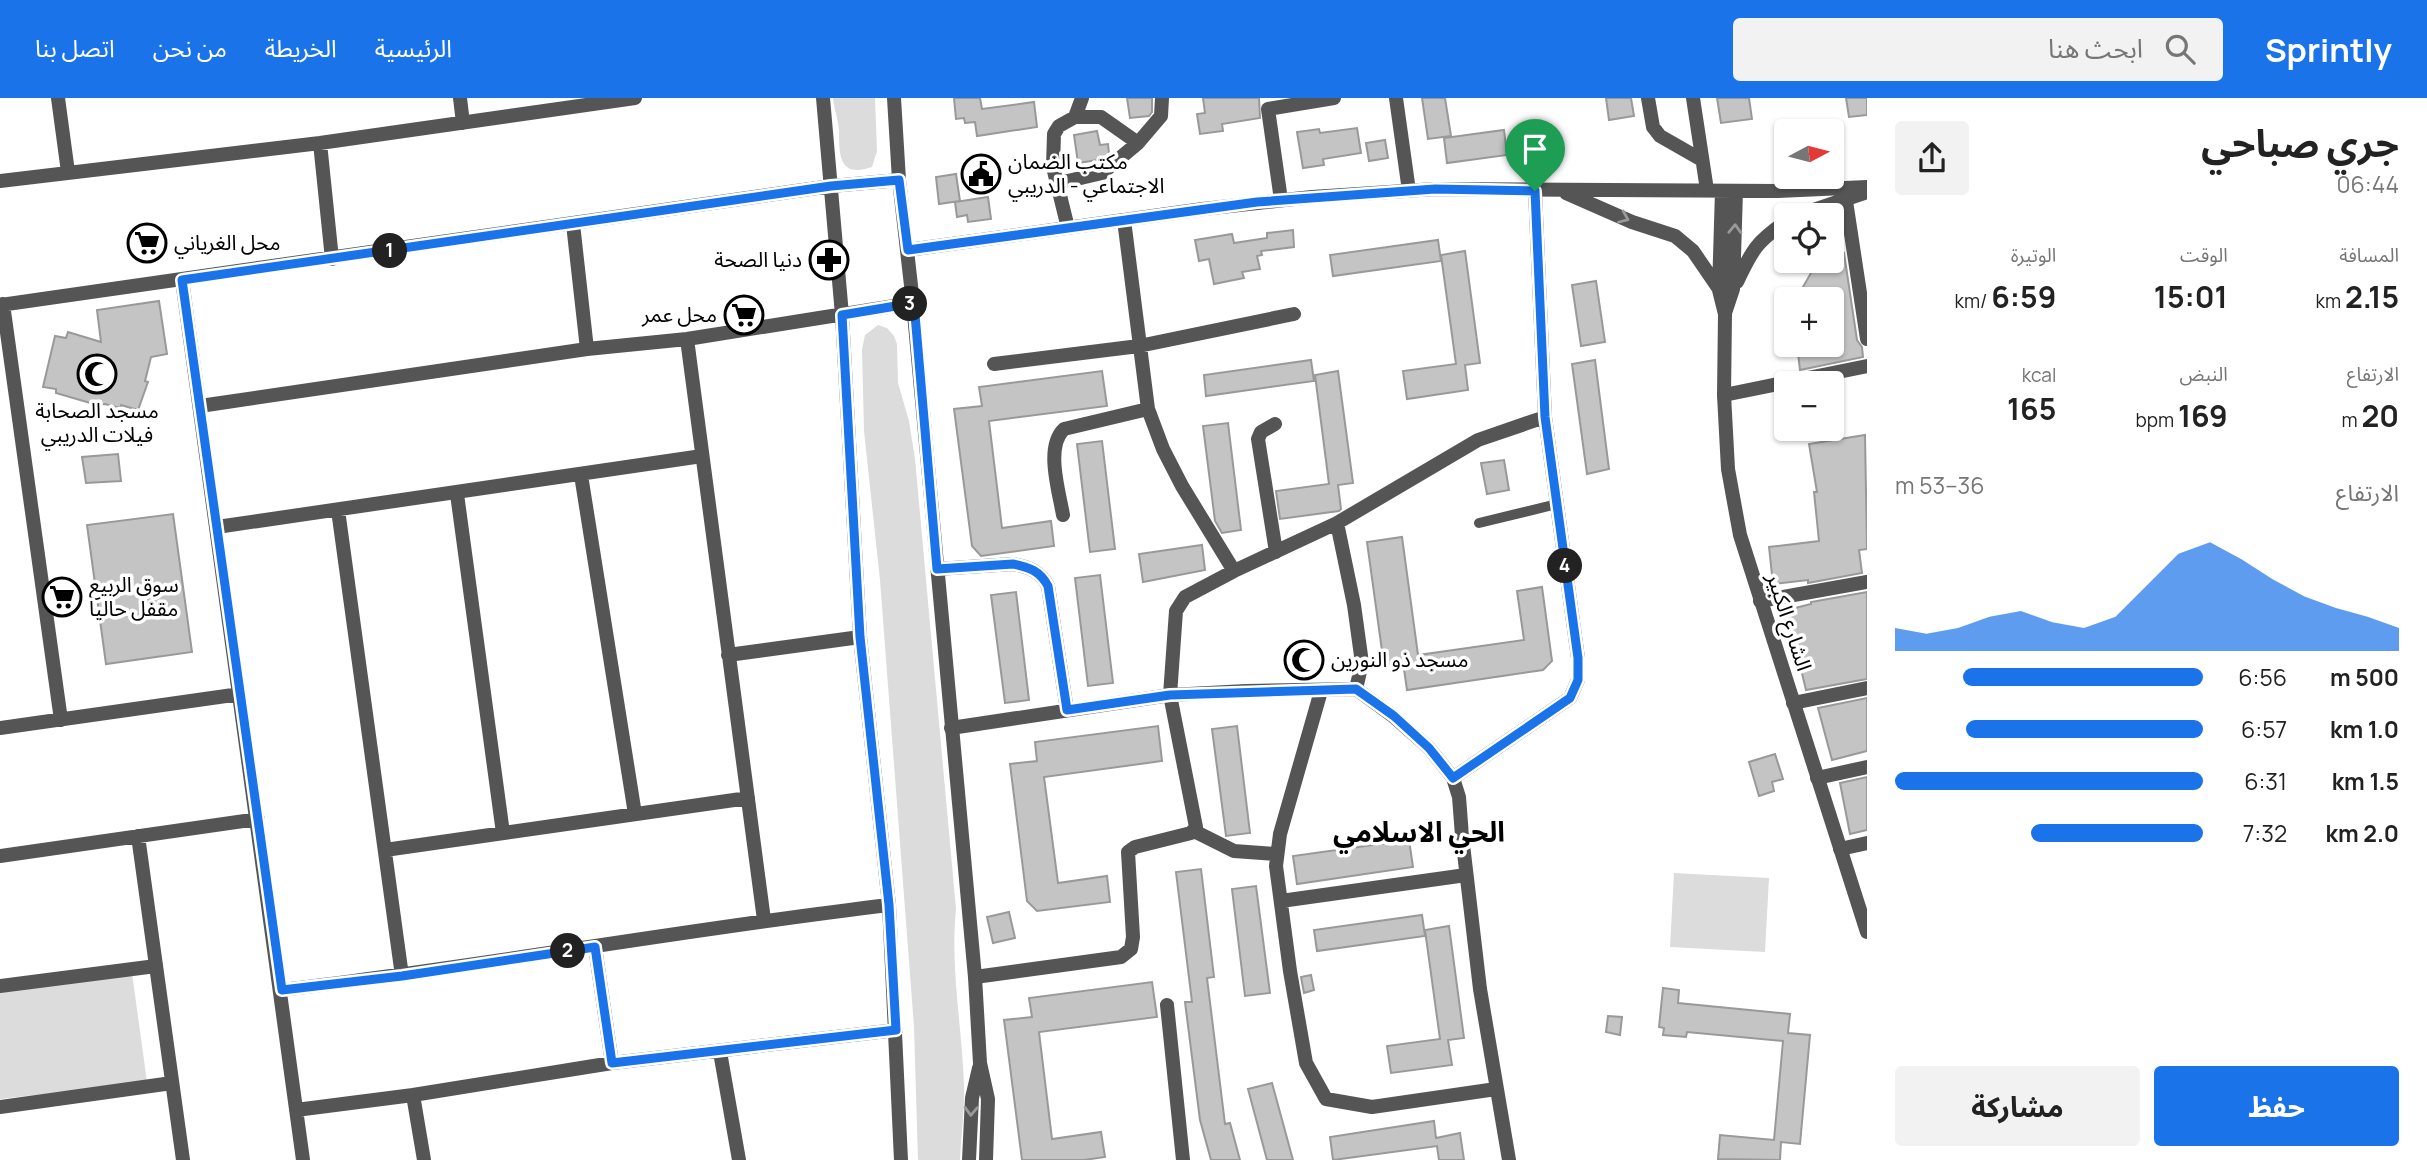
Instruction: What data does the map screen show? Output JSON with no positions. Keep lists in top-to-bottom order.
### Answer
{
  "streets": {
    "street": ["الشارع الكبير"]
  },
  "districts": ["الحي الاسلامي"],
  "places": {
    "public building": ["مكتب الضمان الاجتماعي - الدريبي"],
    "supermarket": ["محل الغرياني", "محل عمر", "سوق الربيع مقفل حاليا"],
    "pharmacy": ["دنيا الصحة"],
    "mosque": ["مسجد الصحابة فيلات الدريبي", "مسجد ذو النورين"]
  },
  "north": "right",
  "page": {
    "header": "Sprintly",
    "search": "ابحث هنا",
    "nav": [
      "الرئيسية",
      "الخريطة",
      "من نحن",
      "اتصل بنا"
    ],
    "heading": ["جري صباحي", "06:44"],
    "map_buttons": ["+", "−"],
    "stats": [
      ["المسافة", "2.15 km"],
      ["الوقت", "15:01"],
      ["الوتيرة", "6:59 /km"],
      ["الارتفاع", "20 m"],
      ["النبض", "169 bpm"],
      ["kcal", "165"]
    ],
    "pins": [
      "1",
      "3",
      "4",
      "2"
    ],
    "chart": ["الارتفاع", "36–53 m"],
    "list": [
      {
        "name": "500 m",
        "note": "6:56"
      },
      {
        "name": "1.0 km",
        "note": "6:57"
      },
      {
        "name": "1.5 km",
        "note": "6:31"
      },
      {
        "name": "2.0 km",
        "note": "7:32"
      }
    ],
    "buttons": ["حفظ", "مشاركة"]
  }
}
